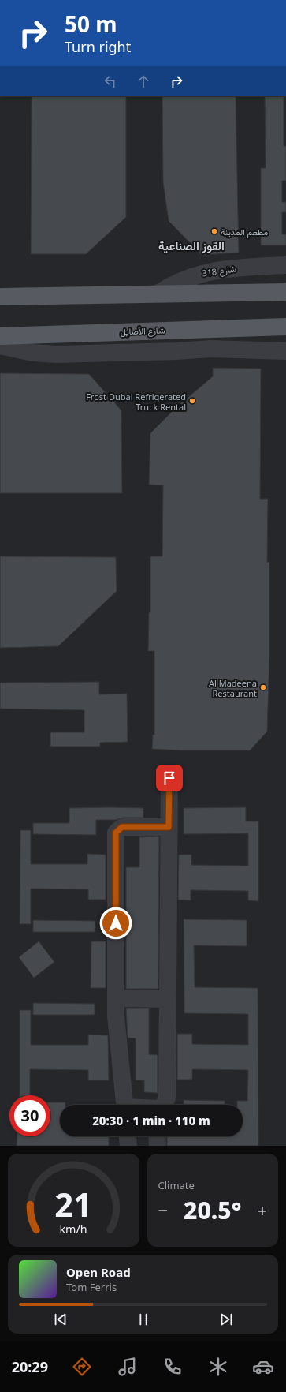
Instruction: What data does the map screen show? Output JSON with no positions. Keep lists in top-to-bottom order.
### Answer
{
  "streets": {
    "main road": ["شارع الأصايل"],
    "street": ["شارع 318"]
  },
  "districts": ["القوز الصناعية"],
  "places": ["مطعم المدينة", "Frost Dubai Refrigerated Truck Rental", "Al Madeena Restaurant"],
  "page": {
    "turn": ["50 m", "Turn right"],
    "limit": "30",
    "trip": "20:30 · 1 min · 110 m",
    "tile": "Climate",
    "heat": ["−", "20.5°", "+"],
    "song": ["Open Road", "Tom Ferris"],
    "tabs": "20:29",
    "gauge": ["21", "km/h"]
  }
}
